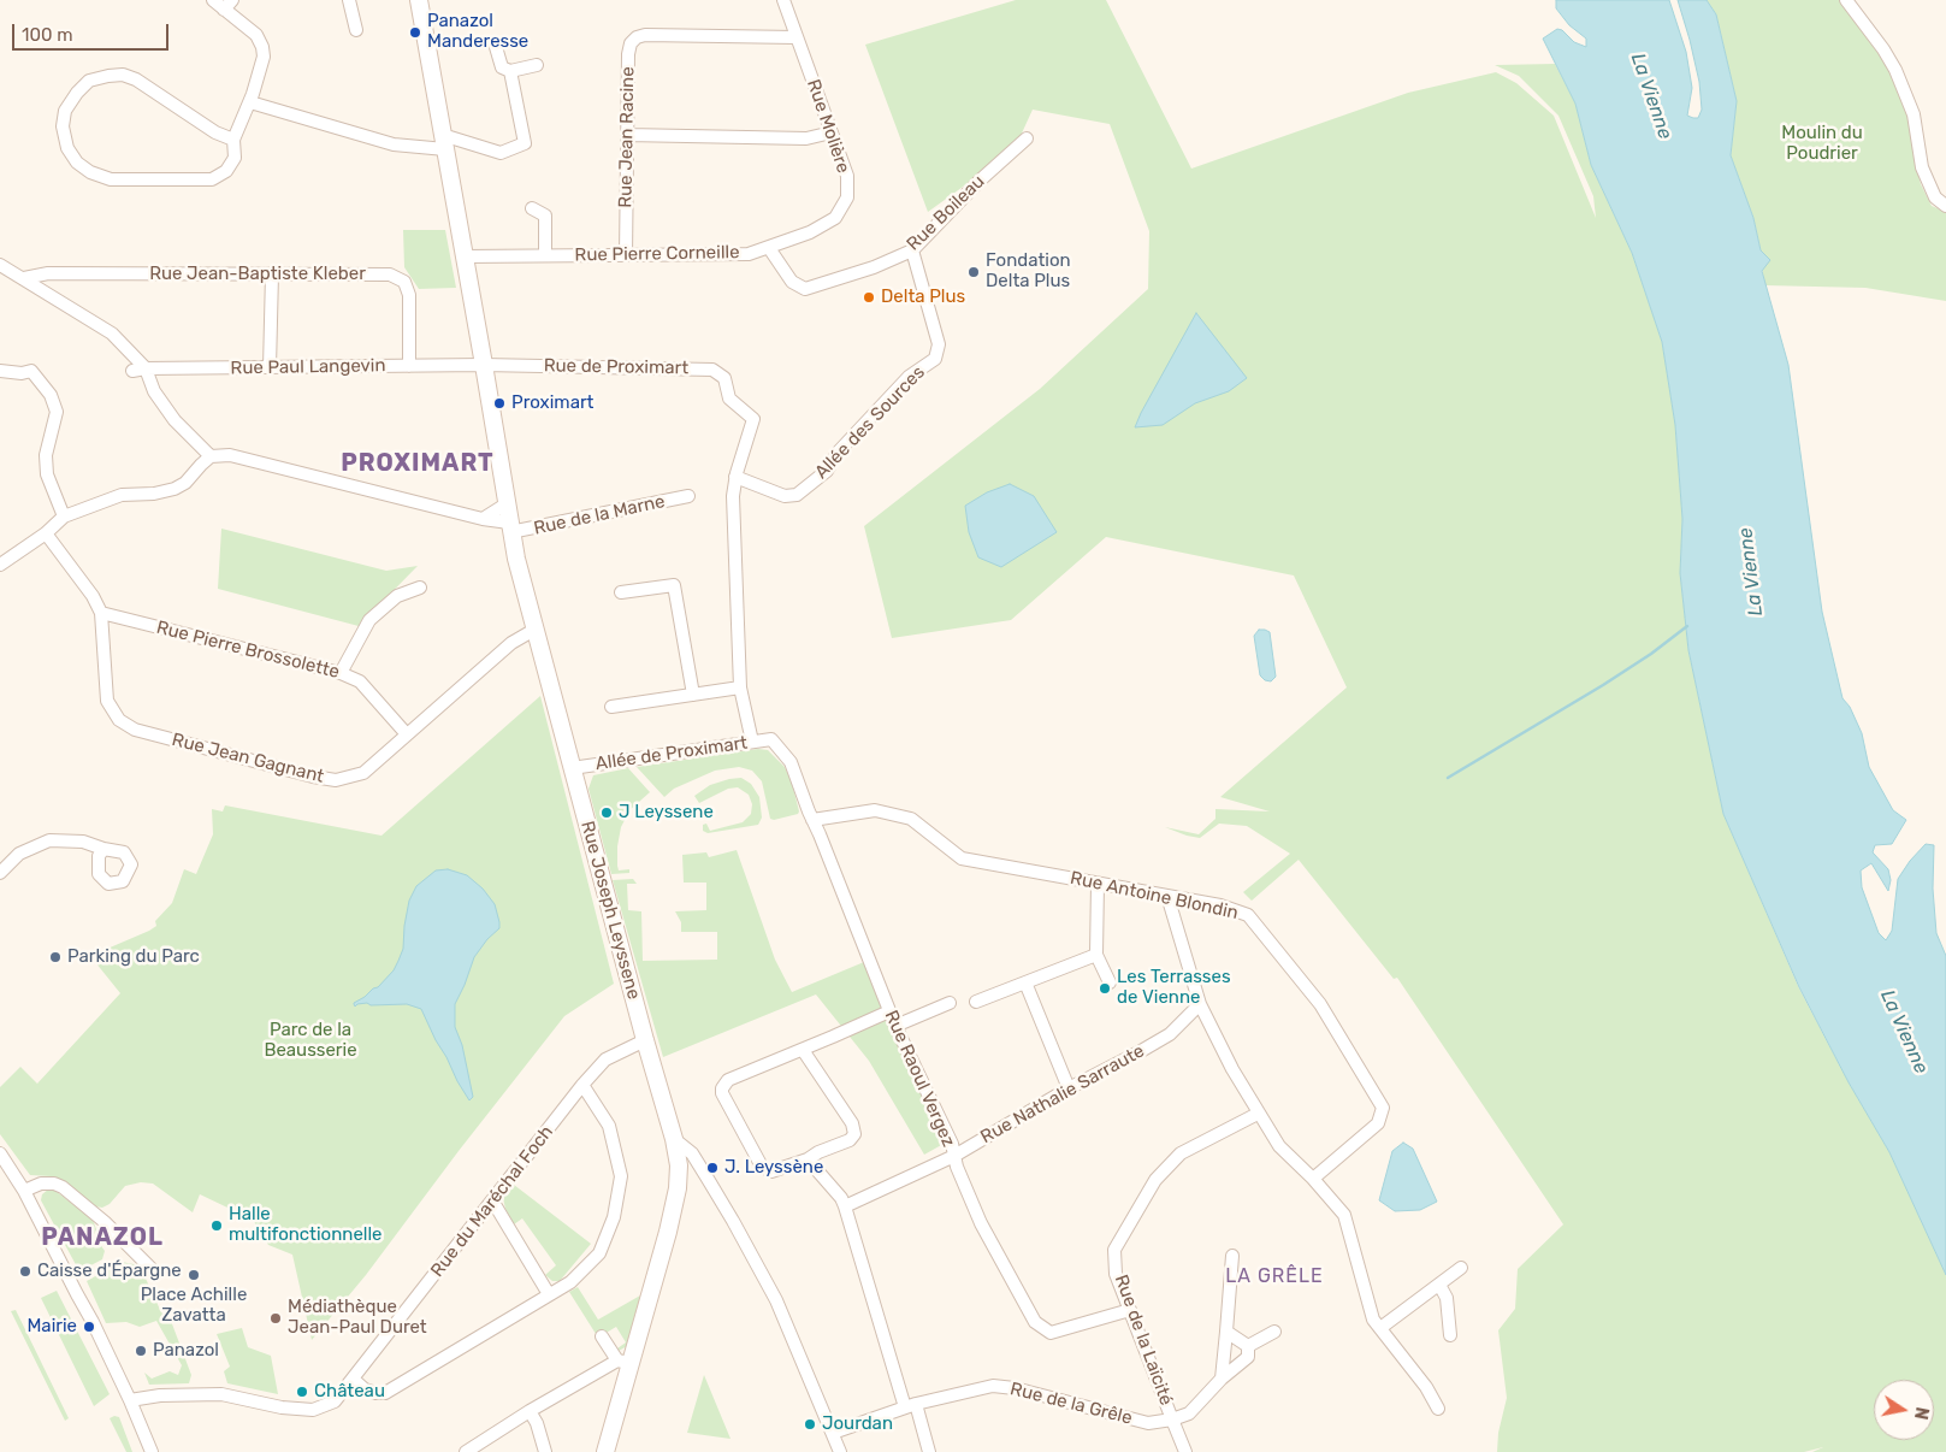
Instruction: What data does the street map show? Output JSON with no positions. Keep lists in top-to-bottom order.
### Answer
{
  "streets": {
    "street": [
      "Rue Molière",
      "Rue Jean Racine",
      "Rue Boileau",
      "Rue Pierre Corneille",
      "Rue Jean-Baptiste Kleber",
      "Rue Paul Langevin",
      "Rue de Proximart",
      "Allée des Sources",
      "Rue de la Marne",
      "Rue Pierre Brossolette",
      "Allée de Proximart",
      "Rue Jean Gagnant",
      "Rue Antoine Blondin",
      "Rue Joseph Leyssene",
      "Rue Raoul Vergez",
      "Rue Nathalie Sarraute",
      "Rue du Maréchal Foch",
      "Rue de la Laïcité",
      "Rue de la Grêle"
    ]
  },
  "crossings": [
    ["Rue Molière", "Rue Jean Racine"],
    ["Rue Molière", "Rue Boileau"],
    ["Rue Molière", "Rue Pierre Corneille"],
    ["Rue Jean Racine", "Rue Pierre Corneille"],
    ["Rue Boileau", "Rue Pierre Corneille"],
    ["Rue Boileau", "Allée des Sources"],
    ["Rue Pierre Corneille", "Rue Joseph Leyssene"],
    ["Rue Jean-Baptiste Kleber", "Rue Paul Langevin"],
    ["Rue Paul Langevin", "Rue de Proximart"],
    ["Rue Paul Langevin", "Rue Joseph Leyssene"],
    ["Rue de Proximart", "Allée des Sources"],
    ["Rue de Proximart", "Rue Joseph Leyssene"],
    ["Rue de la Marne", "Rue Joseph Leyssene"],
    ["Rue Pierre Brossolette", "Rue Jean Gagnant"],
    ["Allée de Proximart", "Rue Joseph Leyssene"],
    ["Allée de Proximart", "Rue Raoul Vergez"],
    ["Rue Jean Gagnant", "Rue Joseph Leyssene"],
    ["Rue Antoine Blondin", "Rue Raoul Vergez"],
    ["Rue Joseph Leyssene", "Rue du Maréchal Foch"],
    ["Rue Raoul Vergez", "Rue Nathalie Sarraute"],
    ["Rue Raoul Vergez", "Rue de la Laïcité"],
    ["Rue de la Laïcité", "Rue de la Grêle"]
  ],
  "districts": ["PROXIMART", "PANAZOL", "LA GRÊLE"],
  "water": ["La Vienne"],
  "parks": ["Moulin du Poudrier", "Parc de la Beausserie"],
  "places": [
    "Panazol Manderesse",
    "Fondation Delta Plus",
    "Delta Plus",
    "Proximart",
    "J Leyssene",
    "Parking du Parc",
    "Les Terrasses de Vienne",
    "J. Leyssène",
    "Halle multifonctionnelle",
    "Caisse d'Épargne",
    "Place Achille Zavatta",
    "Médiathèque Jean-Paul Duret",
    "Mairie",
    "Panazol",
    "Château",
    "Jourdan"
  ],
  "scale_bar": "100 m",
  "north": "right"
}
